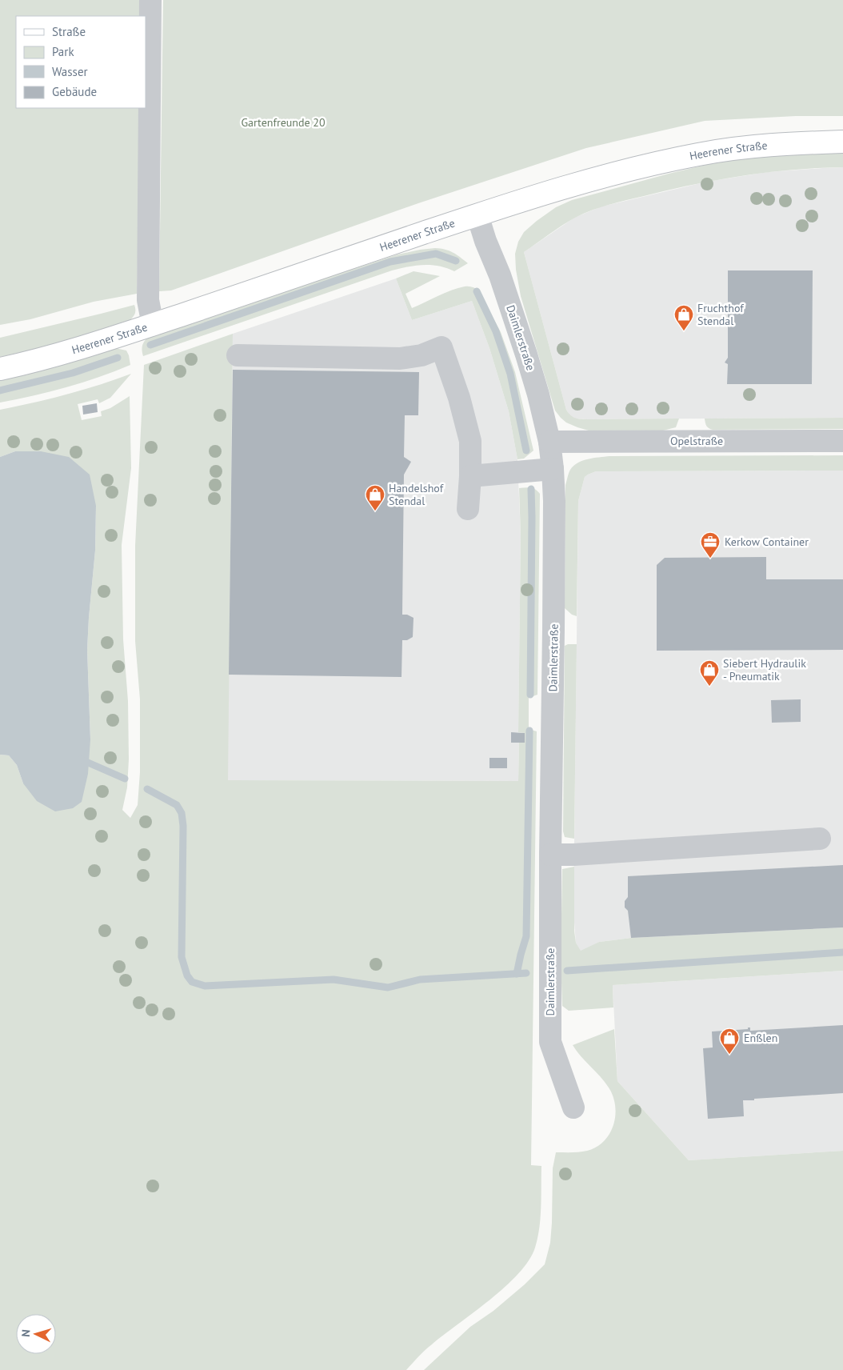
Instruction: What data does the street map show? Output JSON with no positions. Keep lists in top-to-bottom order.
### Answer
{
  "streets": {
    "main road": ["Heerener Straße"],
    "street": ["Daimlerstraße", "Opelstraße"]
  },
  "crossings": [
    ["Heerener Straße", "Daimlerstraße"],
    ["Daimlerstraße", "Opelstraße"]
  ],
  "parks": ["Gartenfreunde 20"],
  "places": {
    "shop": [
      "Fruchthof Stendal",
      "Handelshof Stendal",
      "Siebert Hydraulik - Pneumatik",
      "Enßlen"
    ],
    "office": ["Kerkow Container"]
  },
  "legend": [
    "Straße",
    "Park",
    "Wasser",
    "Gebäude"
  ],
  "north": "left"
}
